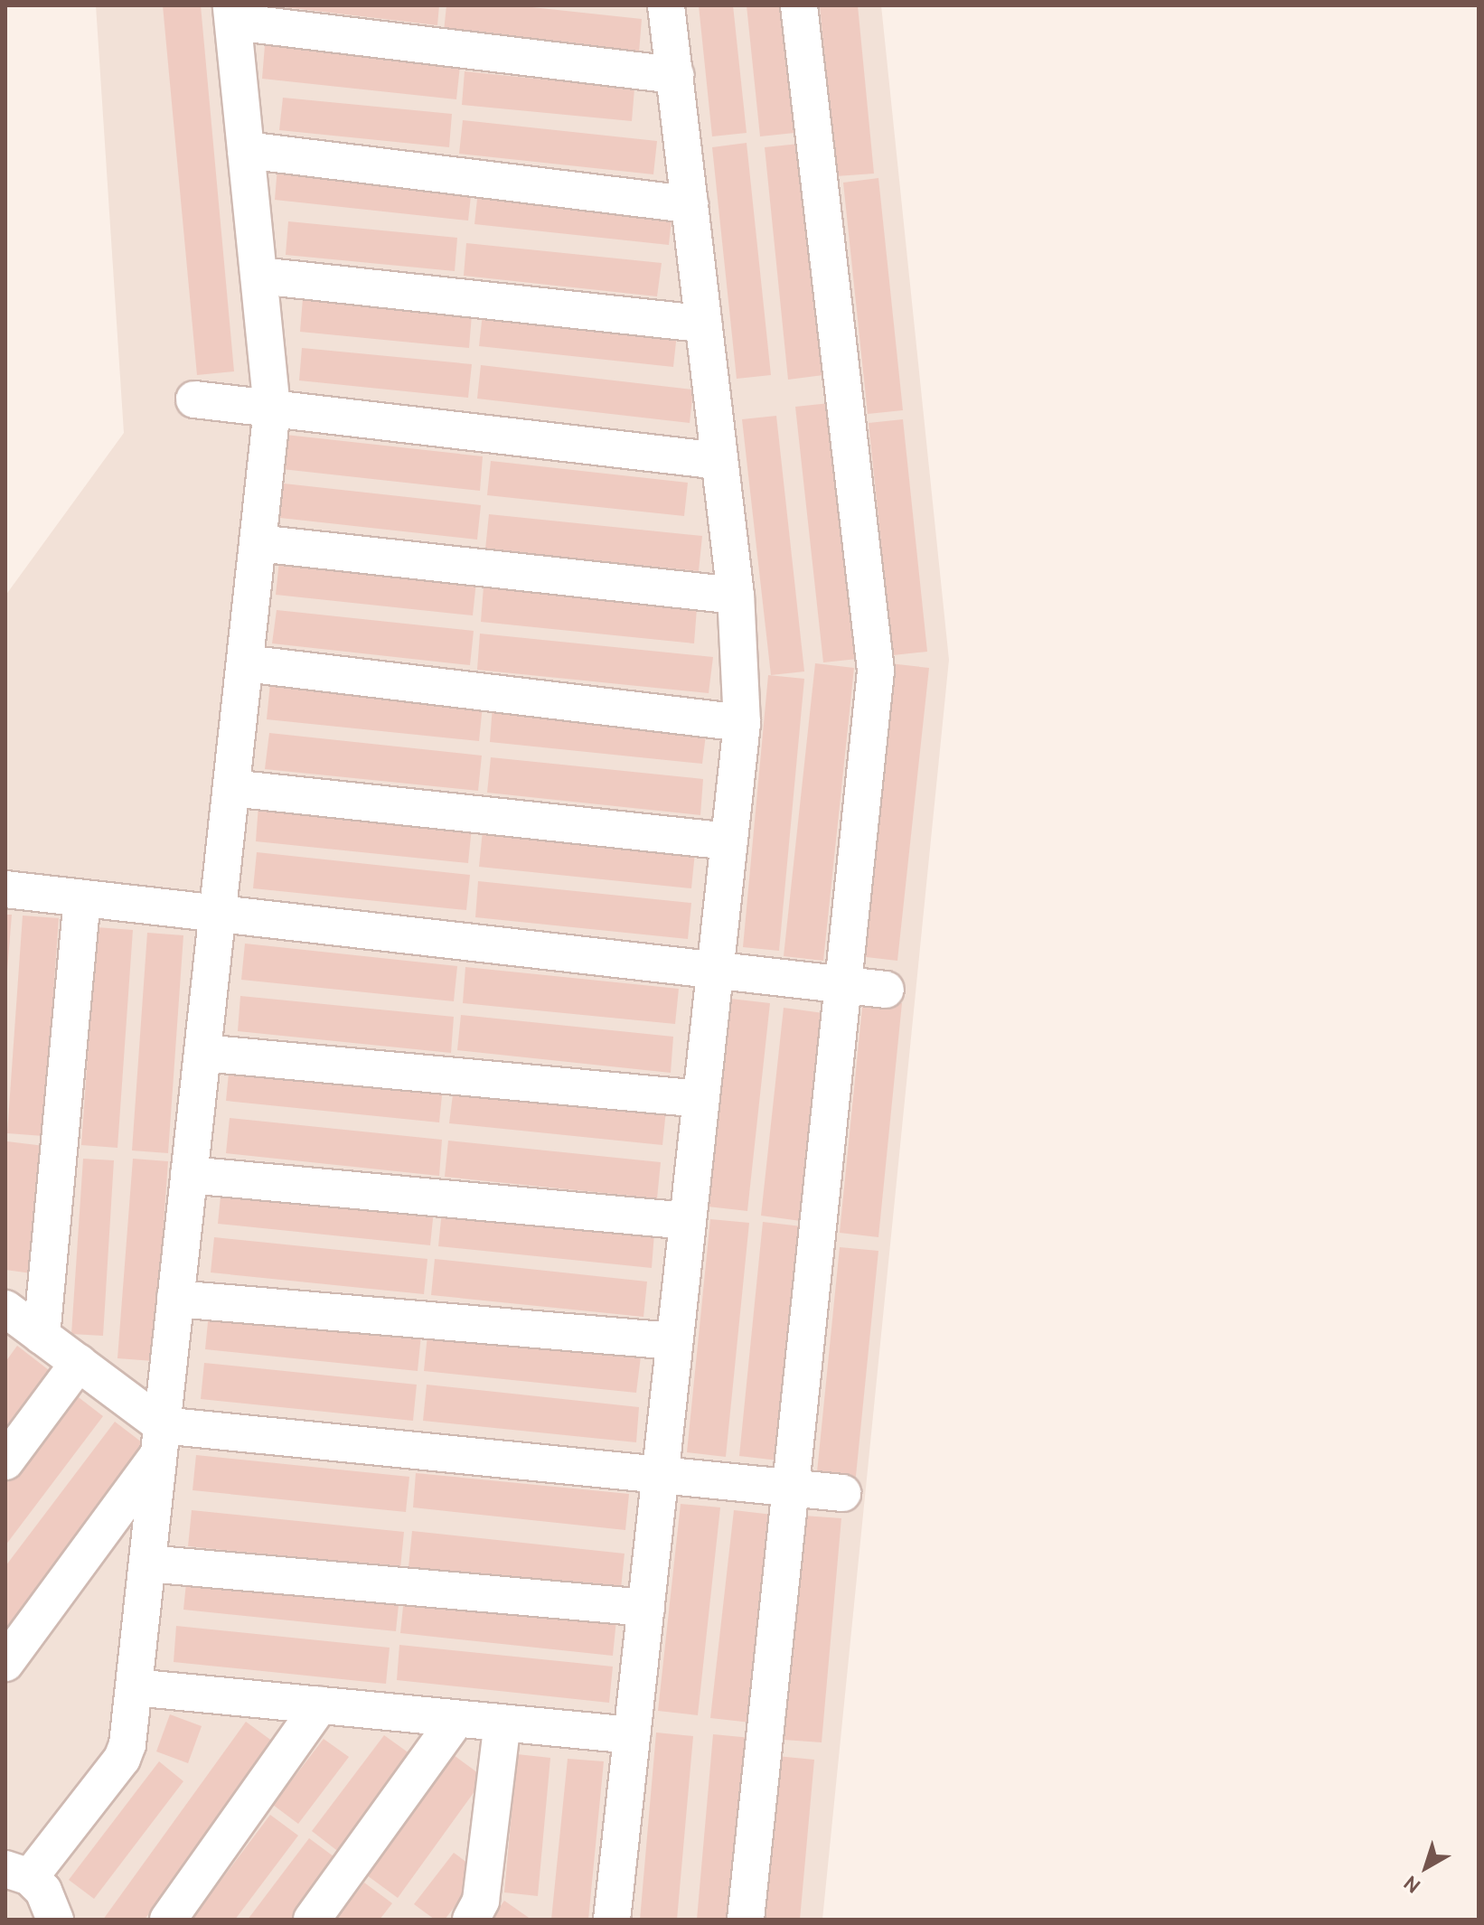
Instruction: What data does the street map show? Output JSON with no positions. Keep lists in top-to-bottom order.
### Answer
{
  "north": "bottom left"
}
